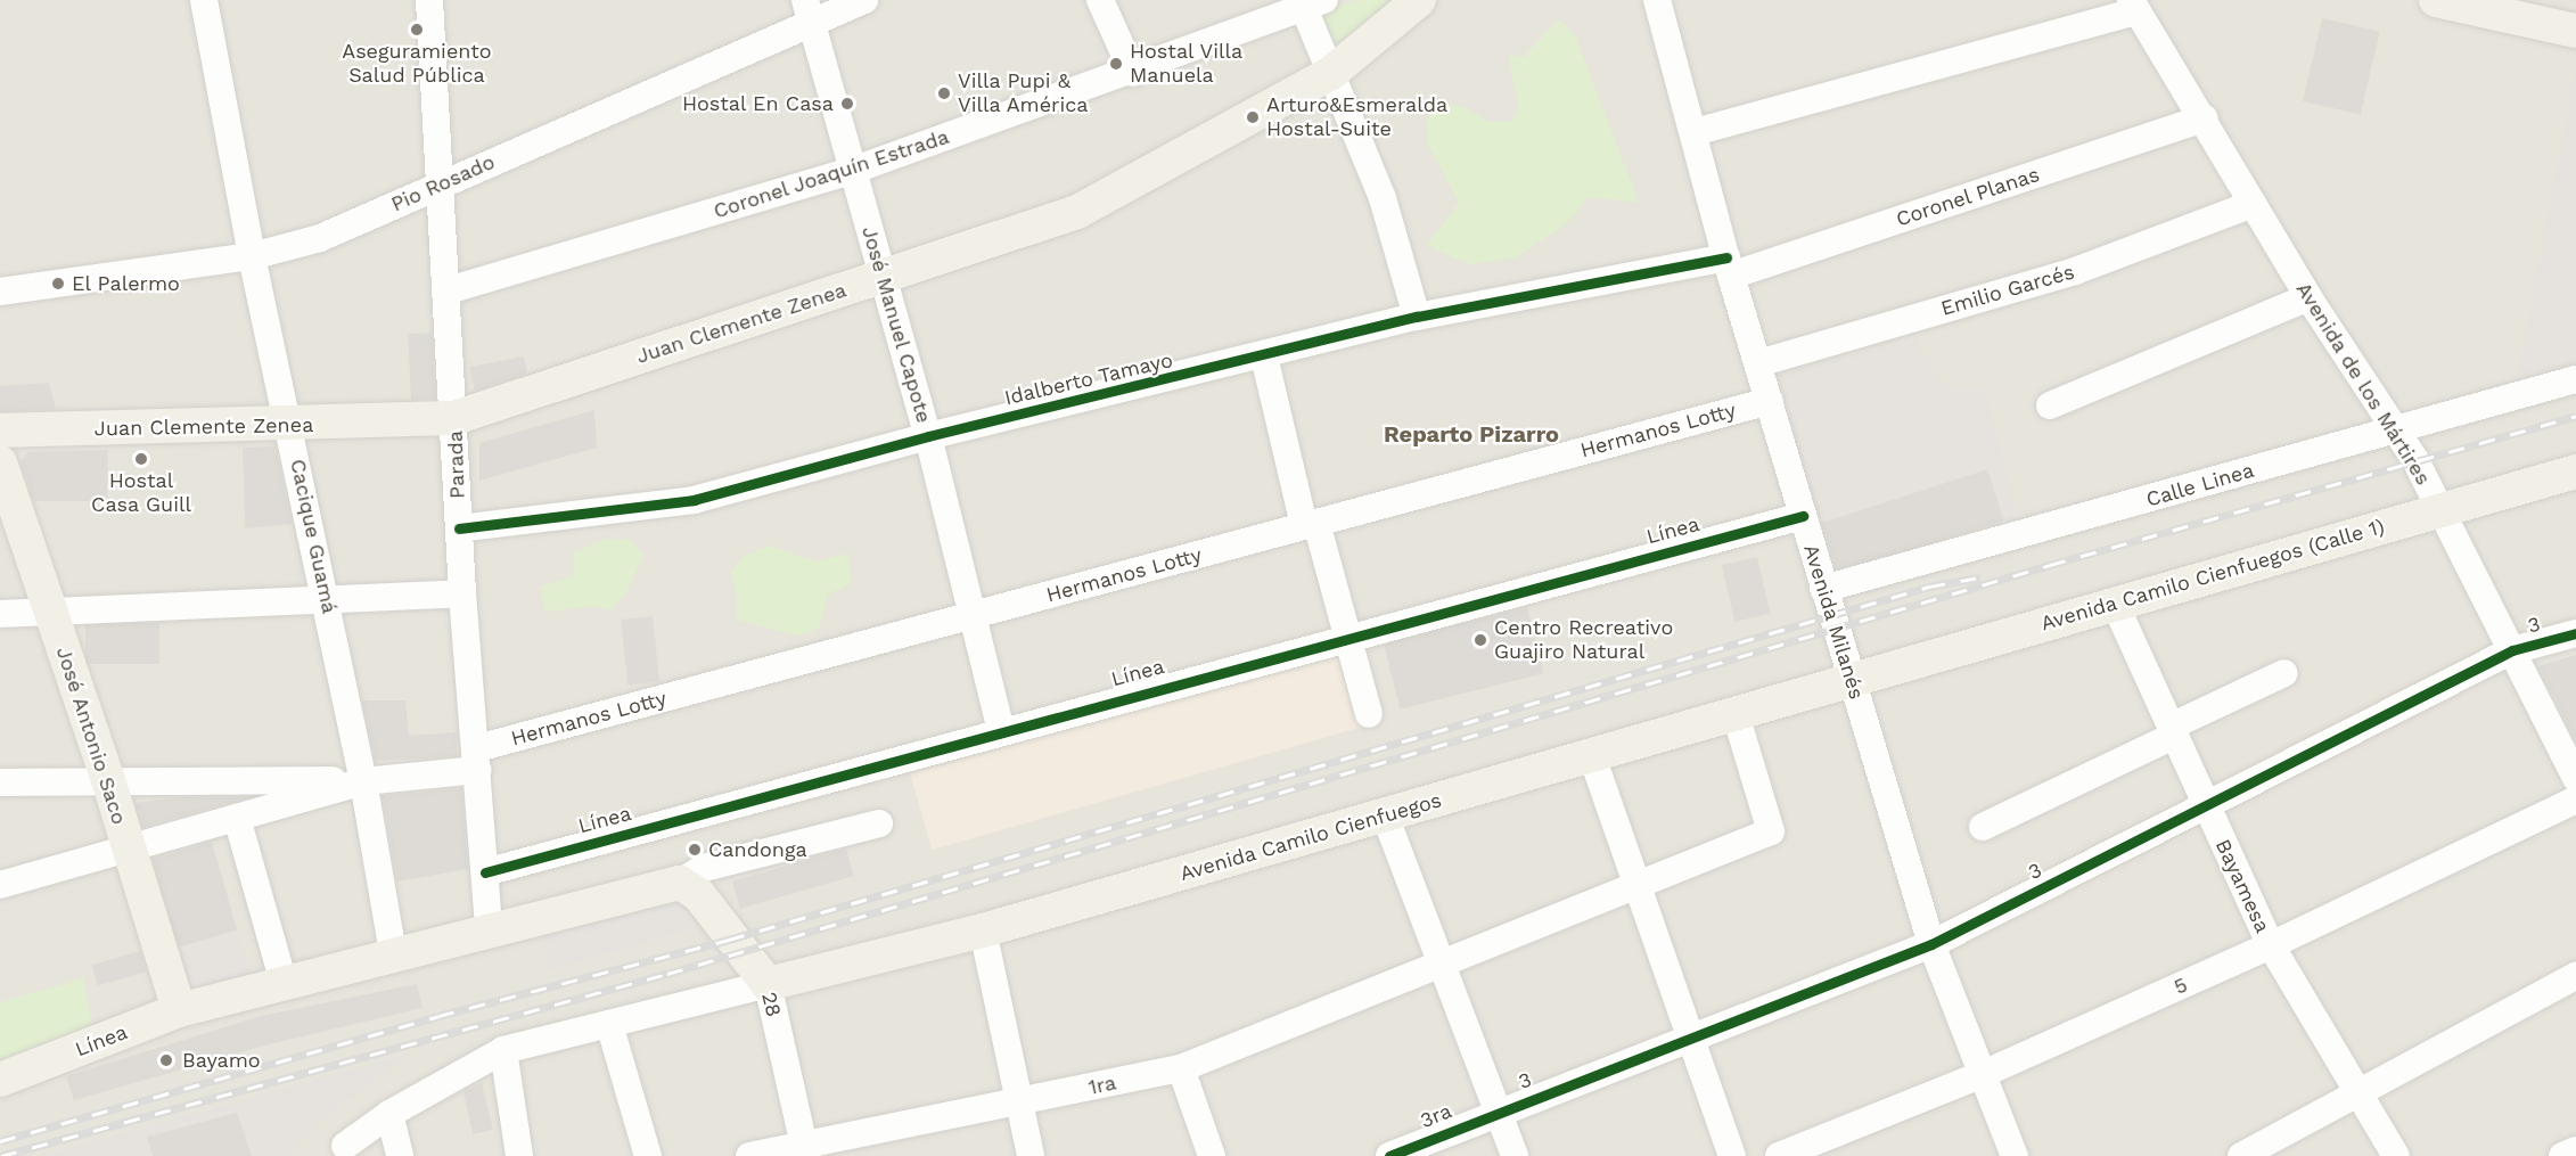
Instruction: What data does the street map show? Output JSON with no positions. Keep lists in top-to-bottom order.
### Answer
{
  "streets": {
    "main road": [
      "Juan Clemente Zenea",
      "Línea",
      "Avenida Camilo Cienfuegos (Calle 1)",
      "José Antonio Saco",
      "Avenida Camilo Cienfuegos",
      "28"
    ],
    "street": [
      "Coronel Joaquín Estrada",
      "Pio Rosado",
      "Coronel Planas",
      "Emilio Garcés",
      "José Manuel Capote",
      "Idalberto Tamayo",
      "Avenida de los Mártires",
      "Hermanos Lotty",
      "Parada",
      "Calle Linea",
      "Cacique Guamá",
      "Avenida Milanés",
      "3",
      "Bayamesa",
      "5",
      "1ra",
      "3ra"
    ]
  },
  "crossings": [
    ["Coronel Joaquín Estrada", "José Manuel Capote"],
    ["Coronel Joaquín Estrada", "Parada"],
    ["Pio Rosado", "José Manuel Capote"],
    ["Pio Rosado", "Parada"],
    ["Pio Rosado", "Cacique Guamá"],
    ["Coronel Planas", "Idalberto Tamayo"],
    ["Coronel Planas", "Avenida de los Mártires"],
    ["Coronel Planas", "Avenida Milanés"],
    ["Emilio Garcés", "Avenida de los Mártires"],
    ["Emilio Garcés", "Avenida Milanés"],
    ["Juan Clemente Zenea", "José Manuel Capote"],
    ["Juan Clemente Zenea", "Parada"],
    ["Juan Clemente Zenea", "Cacique Guamá"],
    ["José Manuel Capote", "Idalberto Tamayo"],
    ["José Manuel Capote", "Hermanos Lotty"],
    ["José Manuel Capote", "Línea"],
    ["Idalberto Tamayo", "Parada"],
    ["Idalberto Tamayo", "Avenida Milanés"],
    ["Avenida de los Mártires", "Calle Linea"],
    ["Avenida de los Mártires", "Avenida Camilo Cienfuegos (Calle 1)"],
    ["Avenida de los Mártires", "3"],
    ["Hermanos Lotty", "Parada"],
    ["Hermanos Lotty", "Cacique Guamá"],
    ["Hermanos Lotty", "Avenida Milanés"],
    ["Parada", "Línea"],
    ["Calle Linea", "Avenida Milanés"],
    ["Línea", "Cacique Guamá"],
    ["Línea", "Avenida Milanés"],
    ["Línea", "José Antonio Saco"],
    ["Línea", "28"],
    ["Avenida Camilo Cienfuegos (Calle 1)", "Avenida Milanés"],
    ["Avenida Camilo Cienfuegos (Calle 1)", "Avenida Camilo Cienfuegos"],
    ["Avenida Camilo Cienfuegos (Calle 1)", "Bayamesa"],
    ["Avenida Milanés", "3"],
    ["Avenida Milanés", "Avenida Camilo Cienfuegos"],
    ["Avenida Milanés", "5"],
    ["3", "Bayamesa"],
    ["3", "3ra"],
    ["Avenida Camilo Cienfuegos", "28"],
    ["Avenida Camilo Cienfuegos", "1ra"],
    ["Bayamesa", "5"],
    ["28", "1ra"]
  ],
  "districts": ["Reparto Pizarro"],
  "places": [
    "Aseguramiento Salud Pública",
    "Hostal Villa Manuela",
    "Villa Pupi & Villa América",
    "Hostal En Casa",
    "Arturo&Esmeralda Hostal-Suite",
    "El Palermo",
    "Hostal Casa Guill",
    "Centro Recreativo Guajiro Natural",
    "Candonga",
    "Bayamo"
  ]
}
